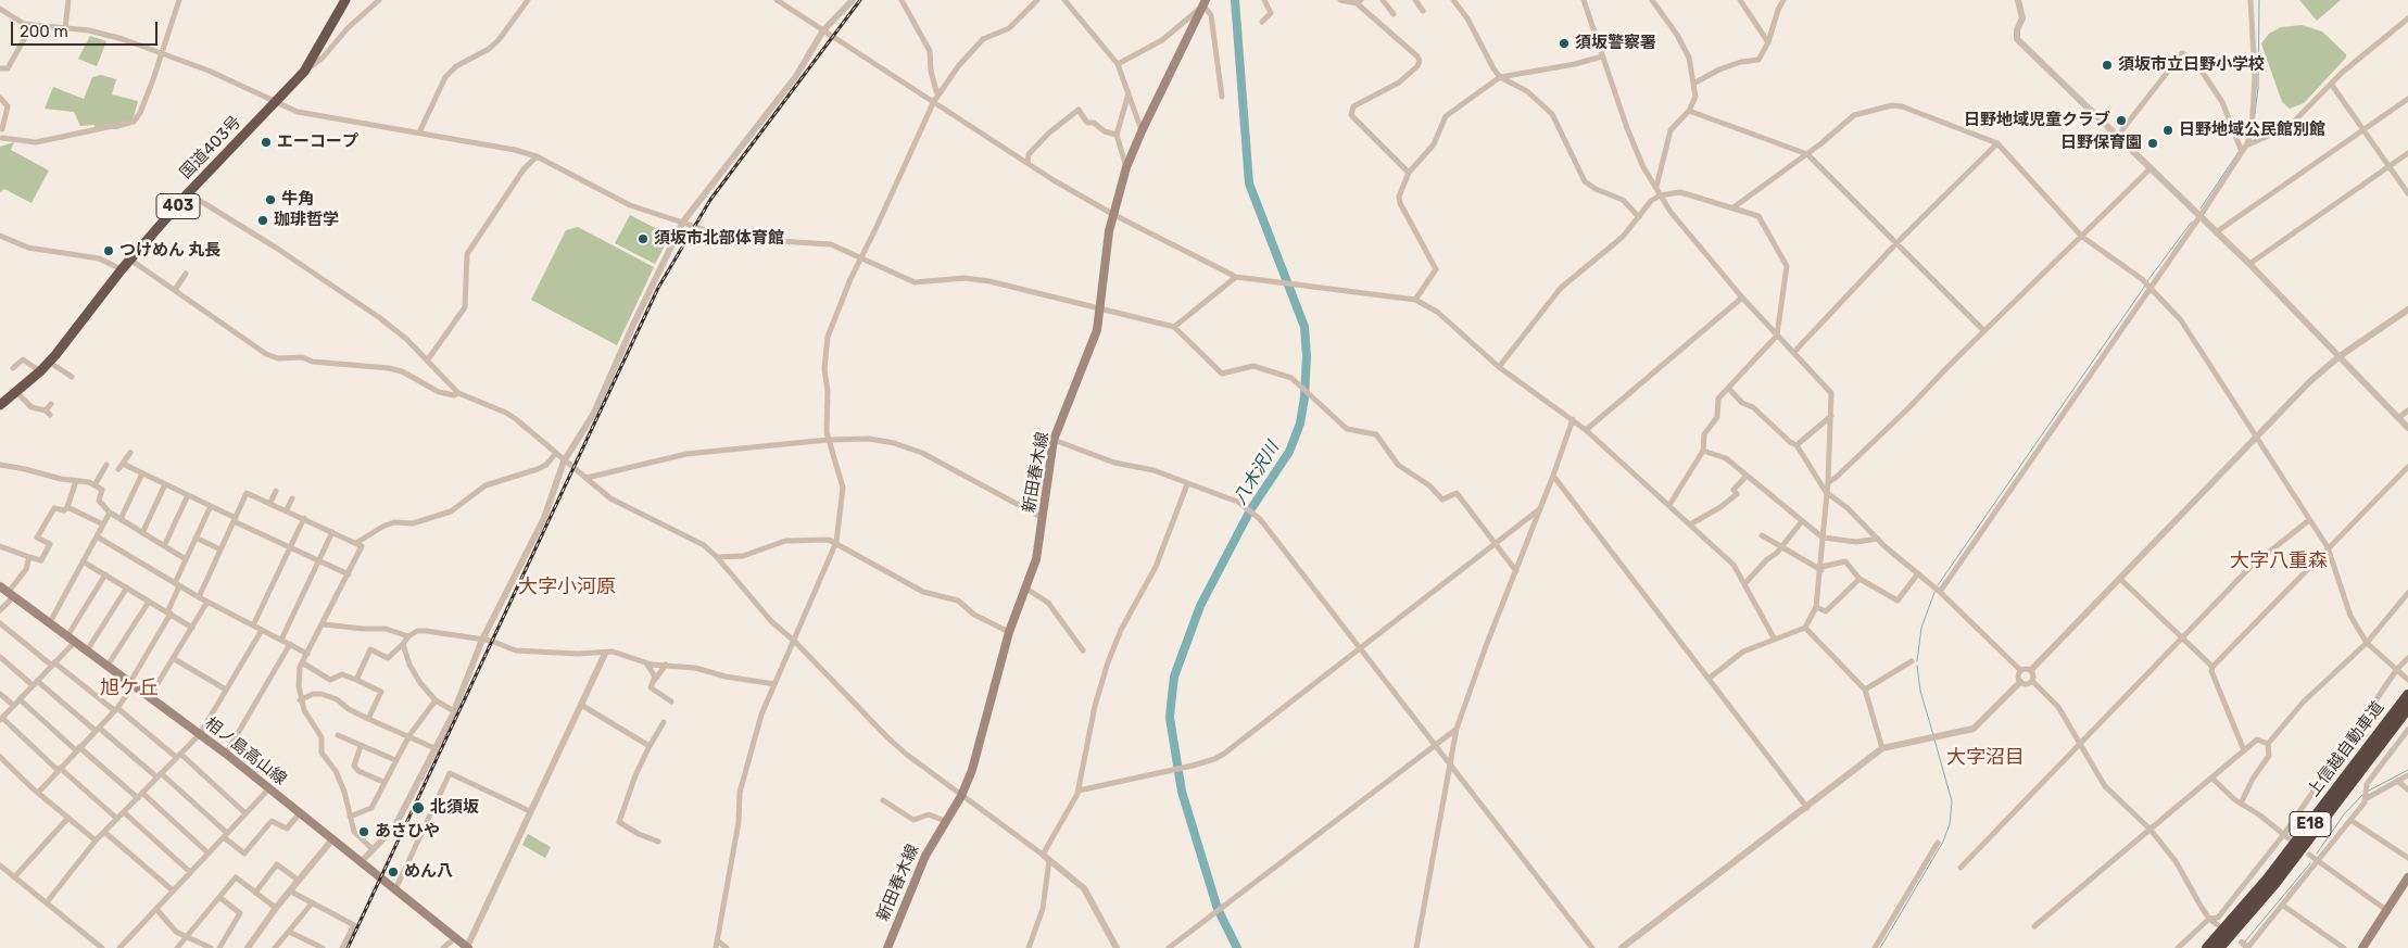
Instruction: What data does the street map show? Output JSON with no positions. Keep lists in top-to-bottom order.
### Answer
{
  "streets": {
    "highway": [
      "国道403号",
      "403",
      "上信越自動車道",
      "E18"
    ],
    "main road": ["新田春木線", "相ノ島高山線"]
  },
  "districts": [
    "大字八重森",
    "大字小河原",
    "旭ケ丘",
    "大字沼目"
  ],
  "water": ["八木沢川"],
  "places": [
    "須坂警察署",
    "須坂市立日野小学校",
    "日野地域児童クラブ",
    "日野地域公民館別館",
    "エーコープ",
    "日野保育園",
    "牛角",
    "珈琲哲学",
    "須坂市北部体育館",
    "つけめん 丸長",
    "北須坂",
    "あさひや",
    "めん八"
  ],
  "scale_bar": "200 m"
}
